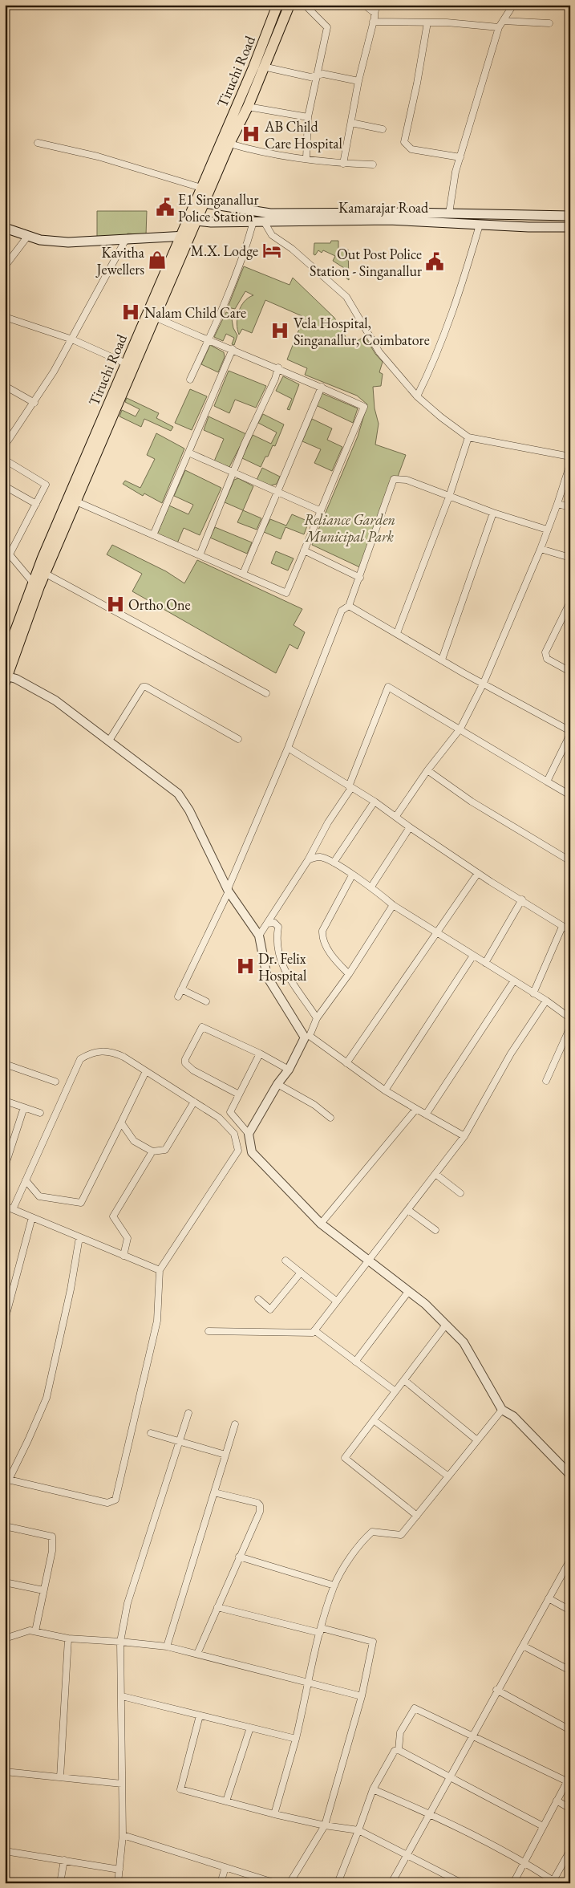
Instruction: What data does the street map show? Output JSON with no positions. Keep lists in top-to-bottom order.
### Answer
{
  "streets": {
    "highway": ["Tiruchi Road"],
    "main road": ["Kamarajar Road"]
  },
  "crossings": [
    ["Tiruchi Road", "Kamarajar Road"]
  ],
  "parks": ["Reliance Garden Municipal Park"],
  "places": {
    "hospital": [
      "AB Child Care Hospital",
      "Nalam Child Care",
      "Vela Hospital, Singanallur, Coimbatore",
      "Ortho One",
      "Dr. Felix Hospital"
    ],
    "public building": ["E1 Singanallur Police Station", "Out Post Police Station - Singanallur"],
    "hotel": ["M.X. Lodge"],
    "shop": ["Kavitha Jewellers"]
  }
}
